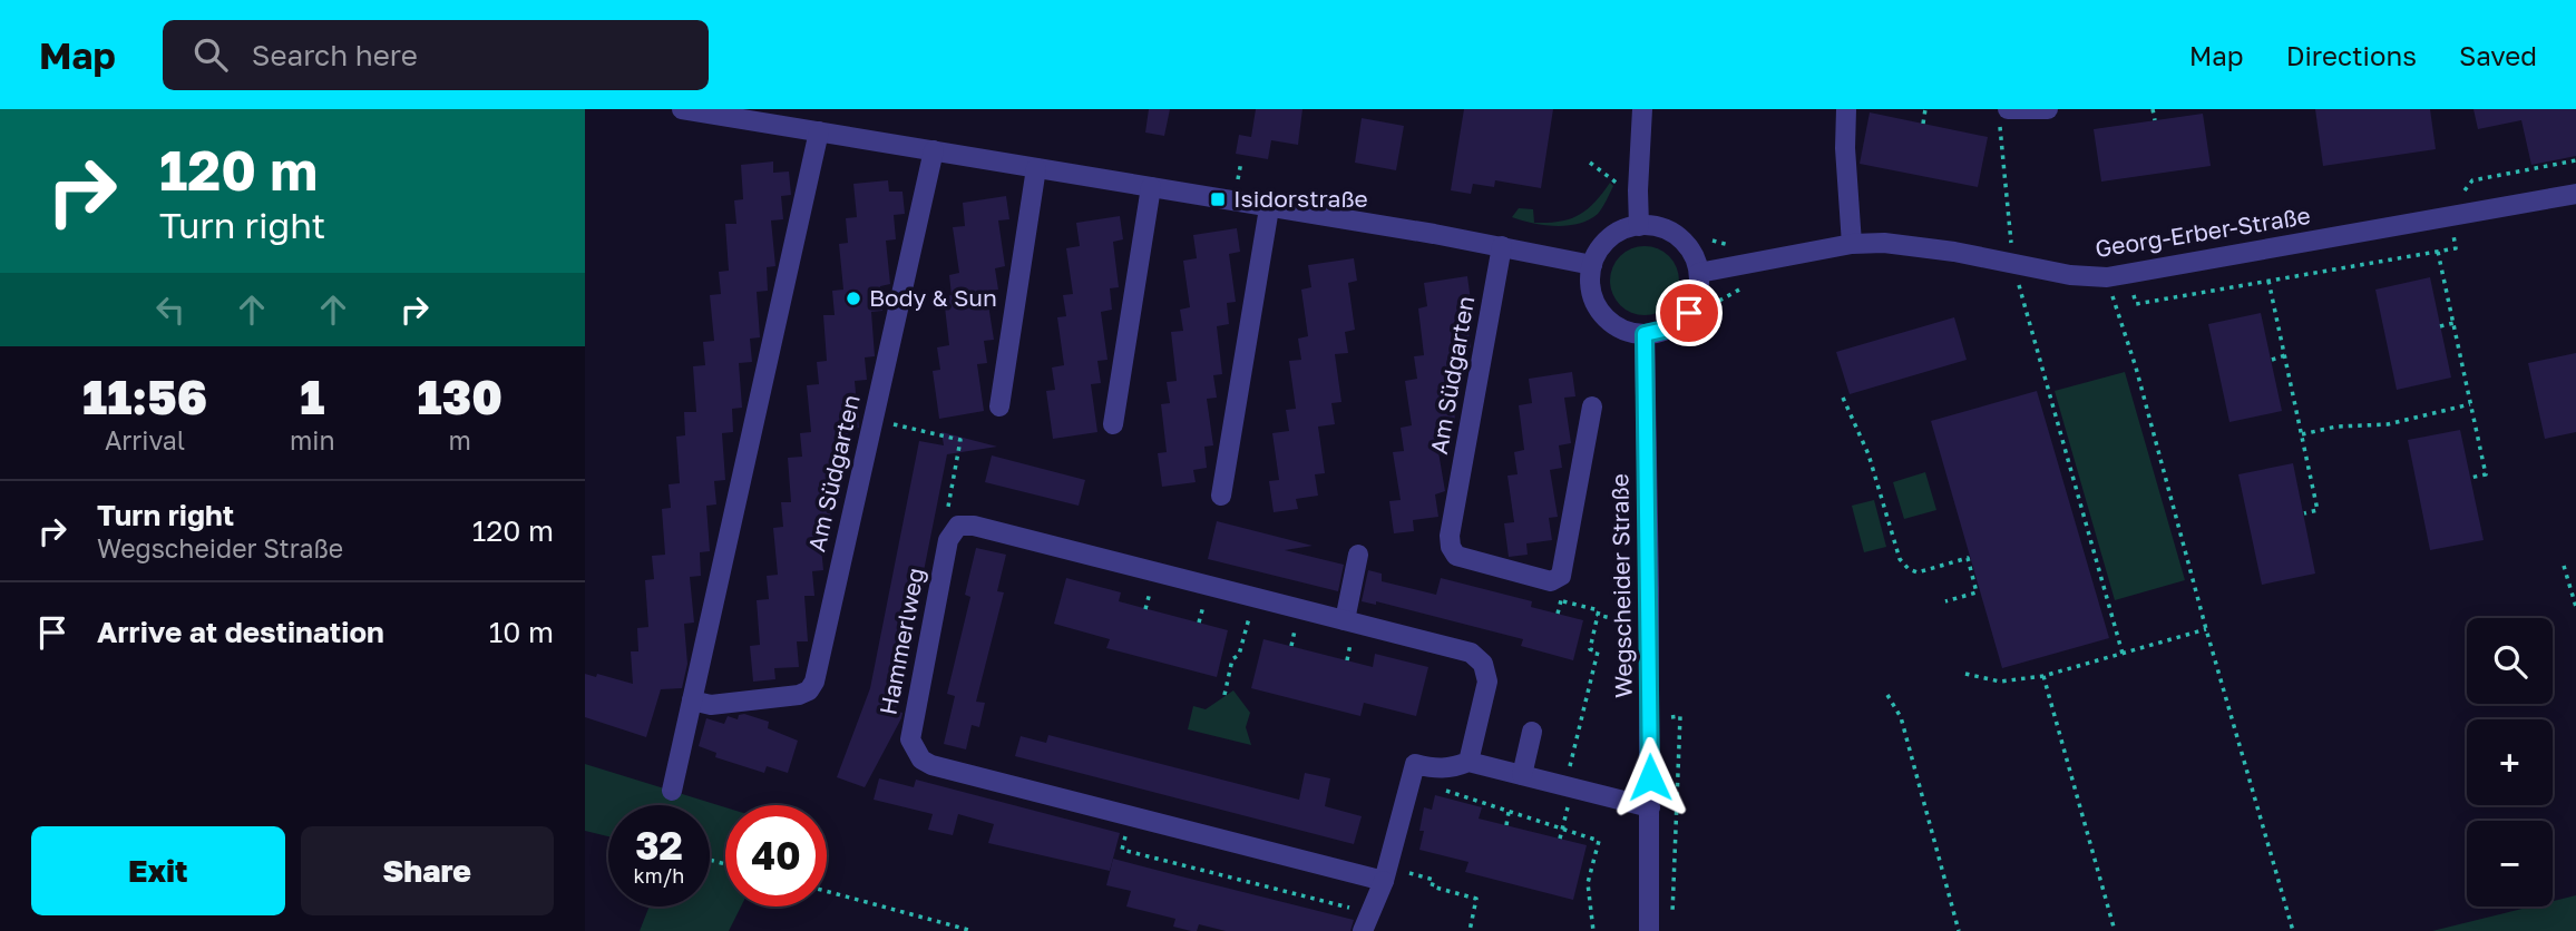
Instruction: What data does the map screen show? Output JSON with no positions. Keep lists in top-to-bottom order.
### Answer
{
  "streets": {
    "street": [
      "Georg-Erber-Straße",
      "Am Südgarten",
      "Wegscheider Straße",
      "Hammerlweg"
    ]
  },
  "crossings": [
    ["Georg-Erber-Straße", "Wegscheider Straße"]
  ],
  "places": {
    "transit": ["Isidorstraße"],
    "other": ["Body & Sun"]
  },
  "page": {
    "header": "Map",
    "search": "Search here",
    "nav": ["Map", "Directions", "Saved"],
    "turn": ["120 m", "Turn right"],
    "eta": [
      "11:56",
      "Arrival",
      "1",
      "min",
      "130",
      "m"
    ],
    "list": [
      {
        "name": "Turn right",
        "note": "Wegscheider Straße",
        "value": "120 m"
      },
      {
        "name": "Arrive at destination",
        "value": "10 m"
      }
    ],
    "map_buttons": ["+", "−"],
    "speed": "32 km/h",
    "limit": "40",
    "buttons": ["Exit", "Share"]
  }
}
